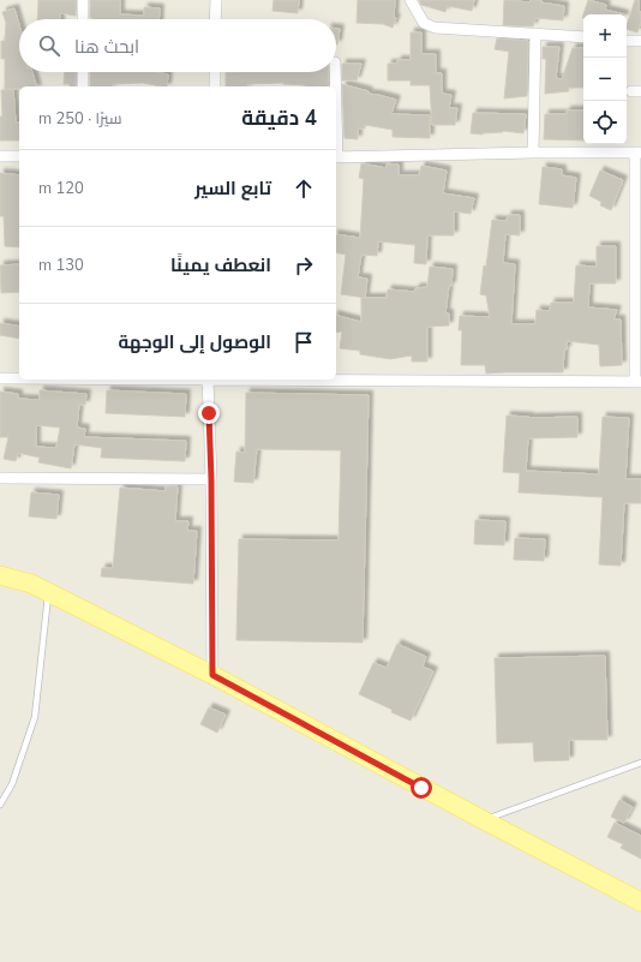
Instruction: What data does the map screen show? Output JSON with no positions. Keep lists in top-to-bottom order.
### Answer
{
  "page": {
    "map_buttons": ["+", "−"],
    "search": "ابحث هنا",
    "heading": ["4 دقيقة", "سيرًا · 250 m"],
    "list": [
      ["تابع السير", "120 m"],
      ["انعطف يمينًا", "130 m"],
      "الوصول إلى الوجهة"
    ]
  }
}
